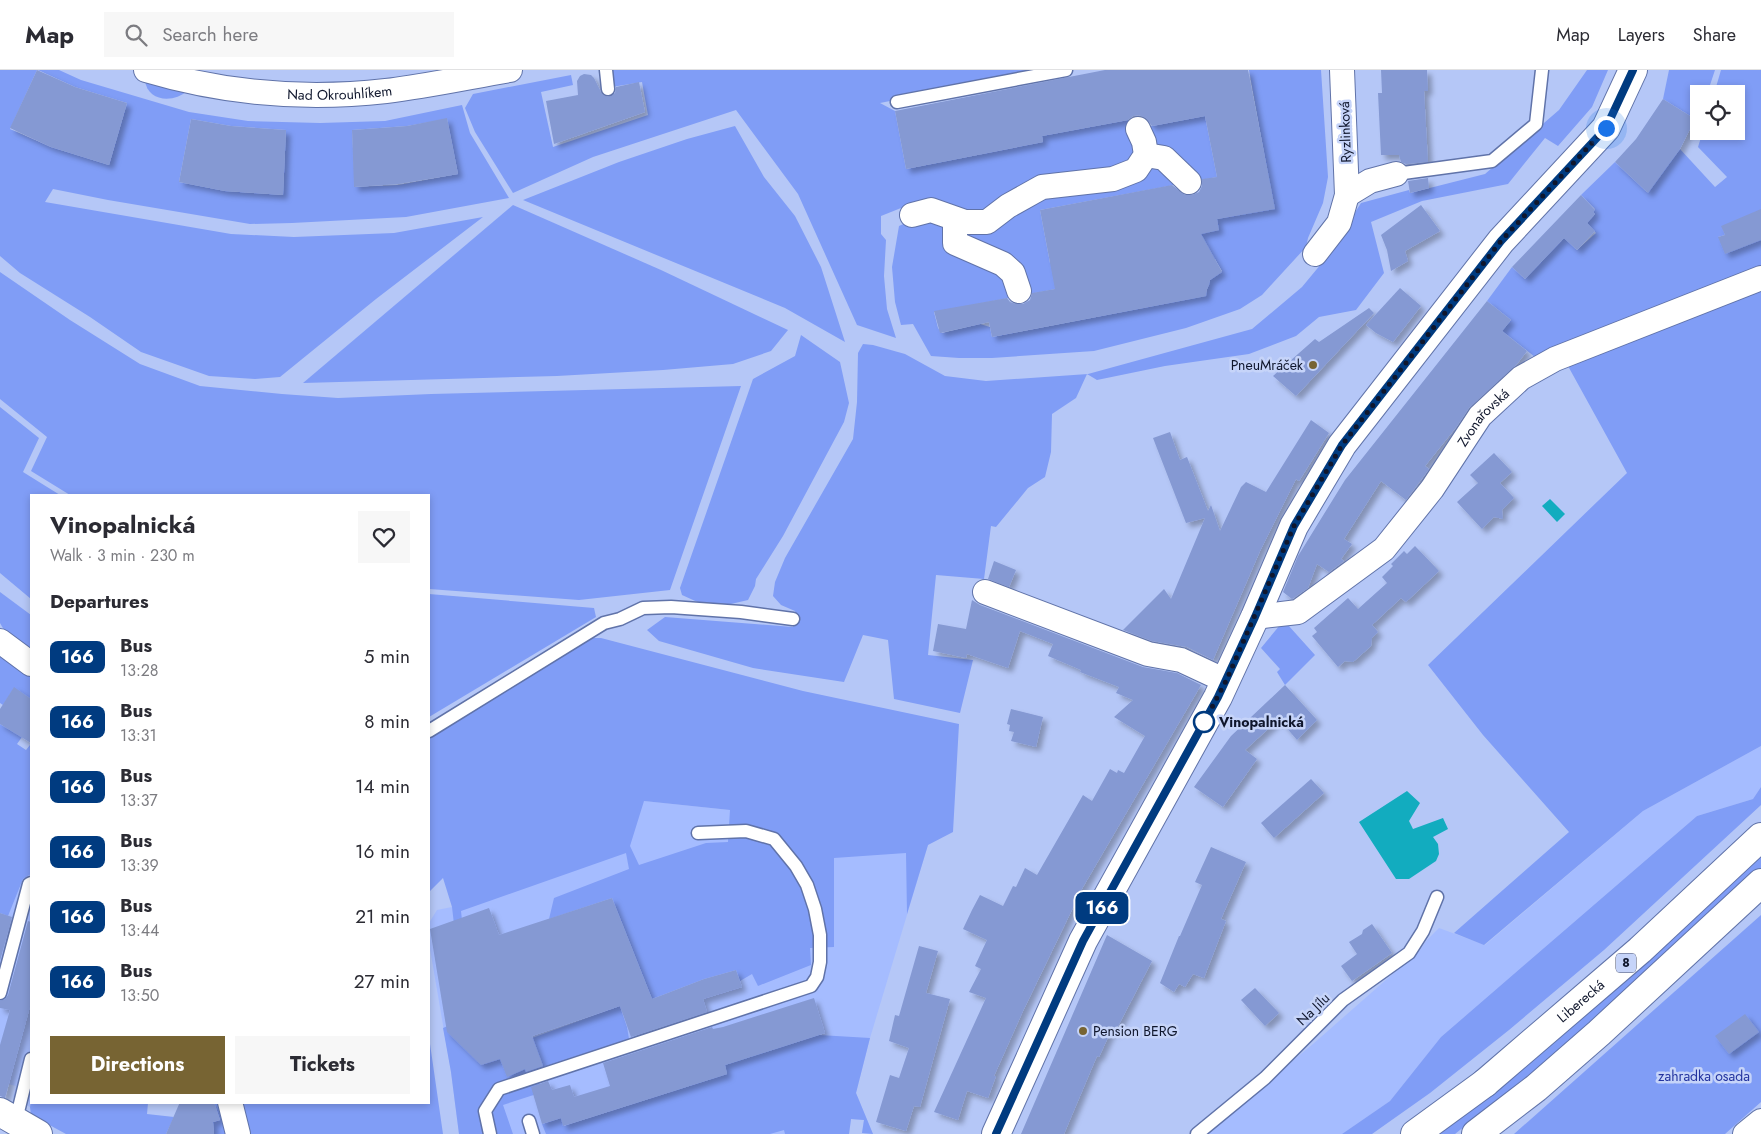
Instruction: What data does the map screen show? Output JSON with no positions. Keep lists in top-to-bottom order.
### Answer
{
  "streets": {
    "main road": ["8", "Liberecká"],
    "street": ["Nad Okrouhlíkem", "Ryzlinková", "Zvonařovská"],
    "lane": ["Na Jílu"]
  },
  "parks": ["zahradka osada"],
  "places": ["PneuMráček", "Vinopalnická", "Pension BERG"],
  "lines": ["bus line 166"],
  "page": {
    "header": "Map",
    "search": "Search here",
    "nav": ["Map", "Layers", "Share"],
    "on_map": "166",
    "heading": [
      ["Vinopalnická", "Walk · 3 min · 230 m"],
      "Departures"
    ],
    "list": [
      {
        "mark": "166",
        "name": "Bus",
        "note": "13:28",
        "value": "5 min"
      },
      {
        "mark": "166",
        "name": "Bus",
        "note": "13:31",
        "value": "8 min"
      },
      {
        "mark": "166",
        "name": "Bus",
        "note": "13:37",
        "value": "14 min"
      },
      {
        "mark": "166",
        "name": "Bus",
        "note": "13:39",
        "value": "16 min"
      },
      {
        "mark": "166",
        "name": "Bus",
        "note": "13:44",
        "value": "21 min"
      },
      {
        "mark": "166",
        "name": "Bus",
        "note": "13:50",
        "value": "27 min"
      }
    ],
    "buttons": ["Directions", "Tickets"]
  }
}
